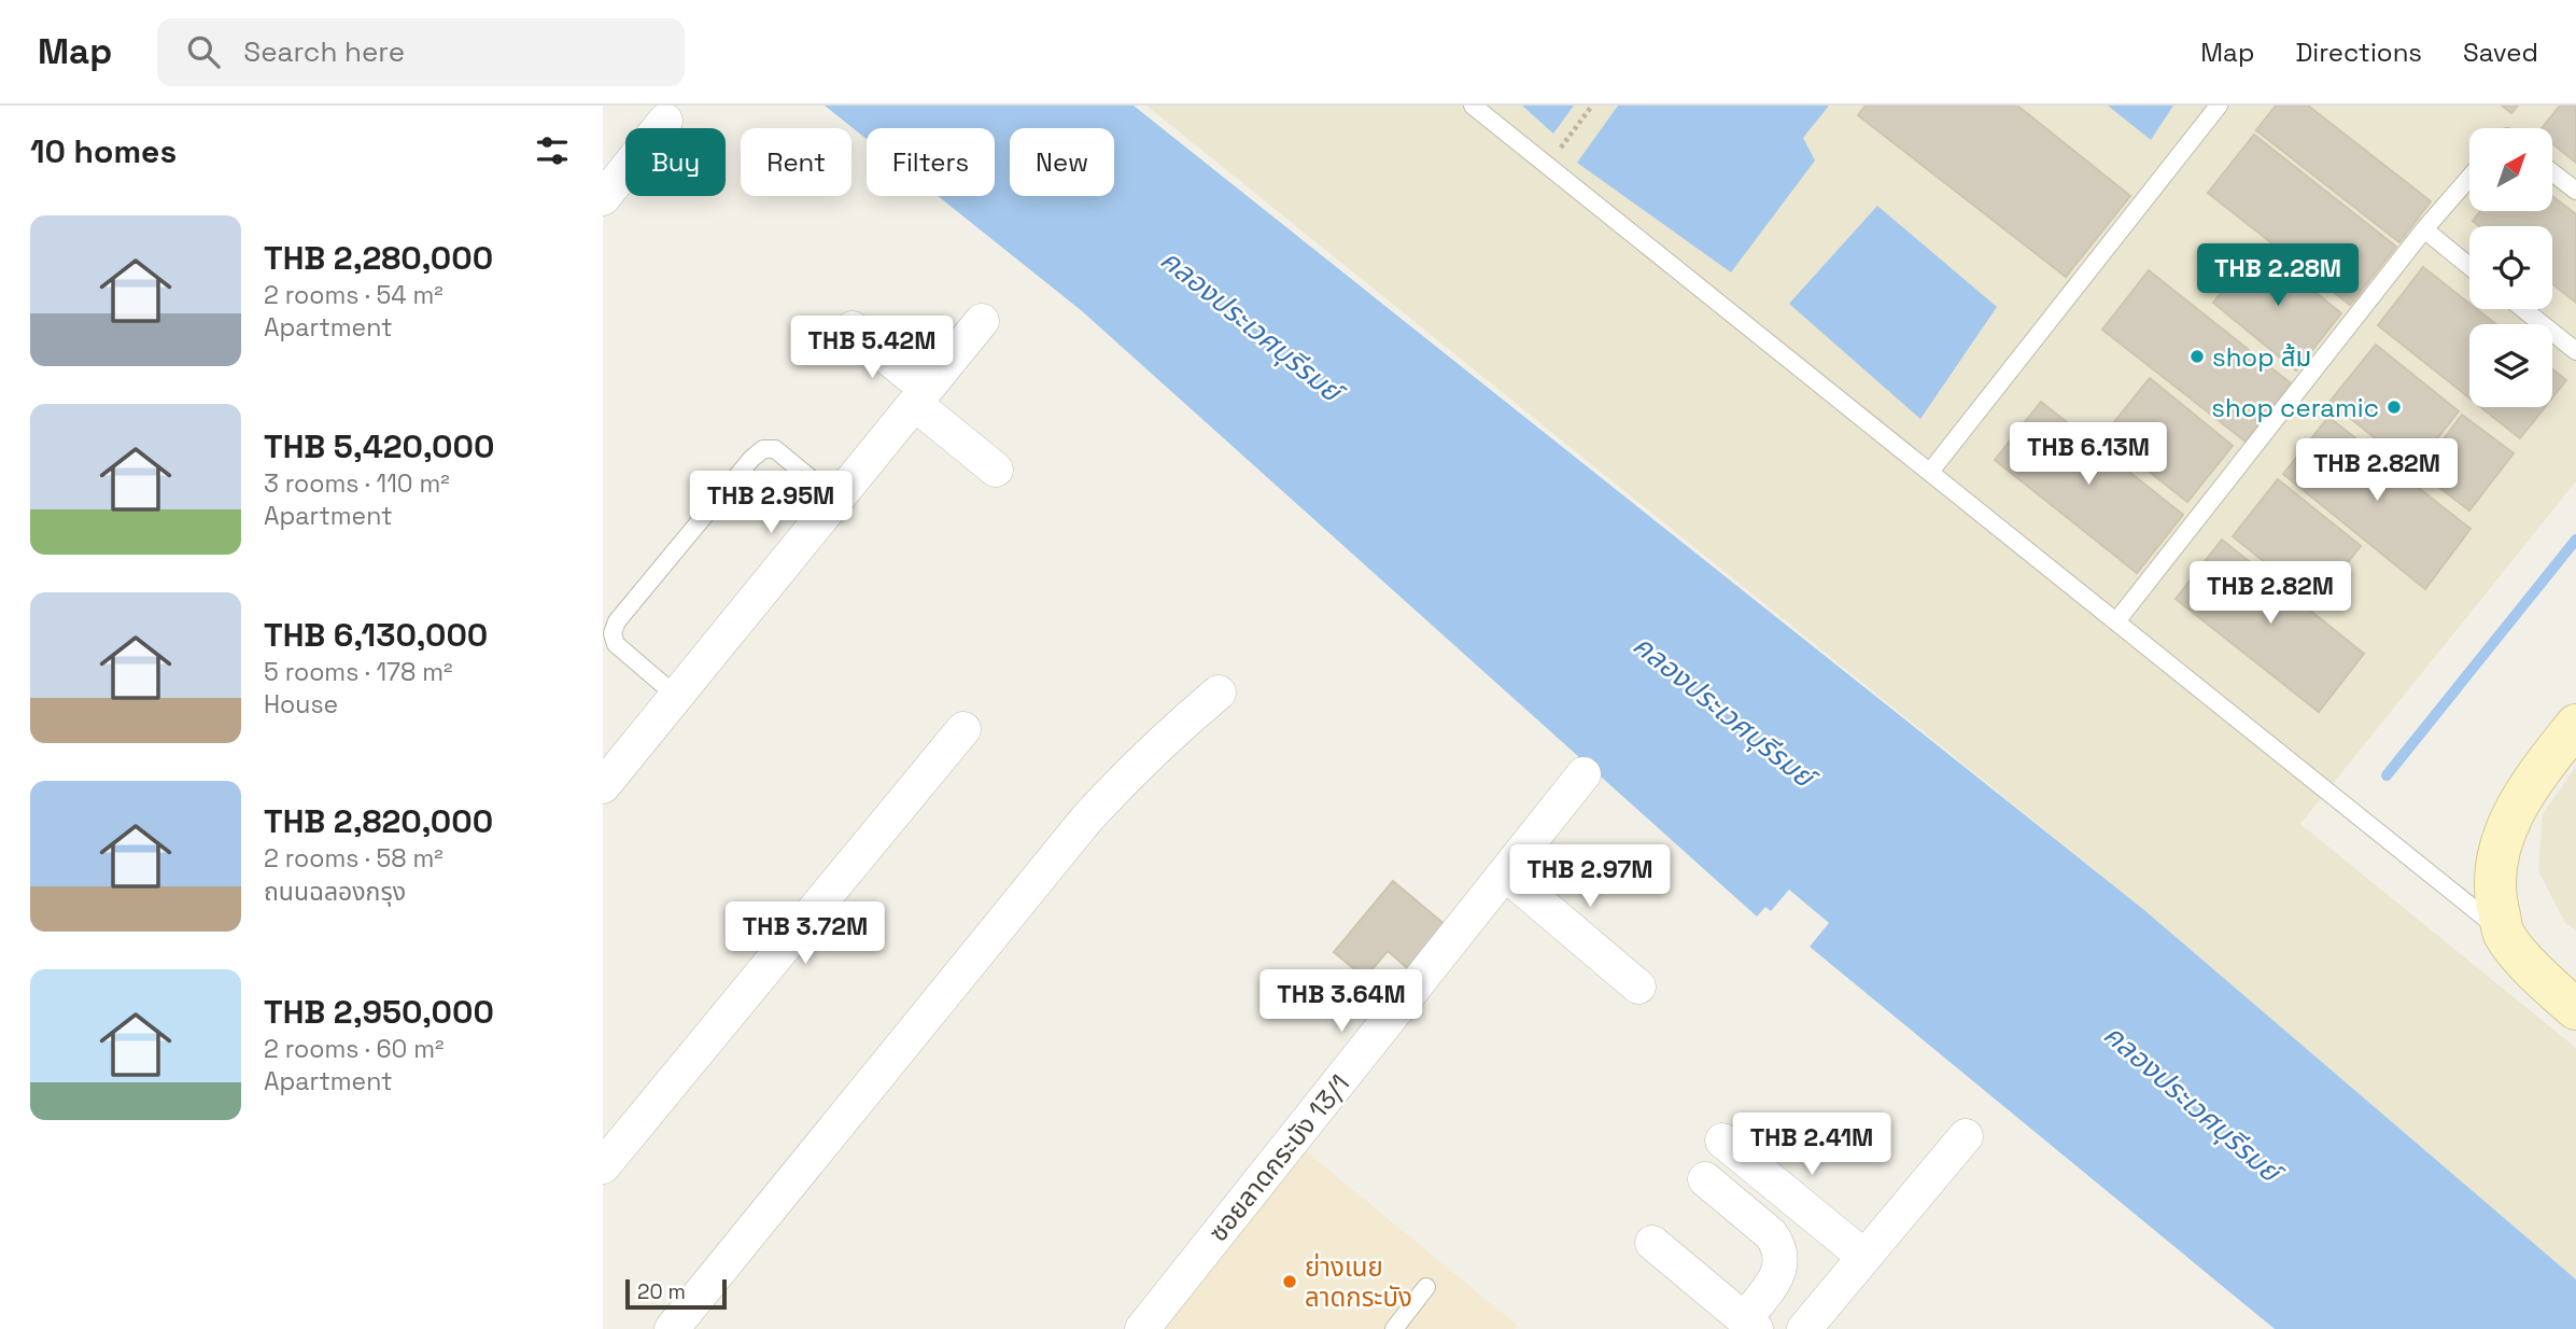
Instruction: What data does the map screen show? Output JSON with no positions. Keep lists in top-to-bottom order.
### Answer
{
  "streets": {
    "street": ["ซอยลาดกระบัง 13/1"]
  },
  "water": ["คลองประเวศบุรีรมย์"],
  "places": ["shop ส้ม", "shop ceramic", "ย่างเนย ลาดกระบัง"],
  "scale_bar": "20 m",
  "north": "top right",
  "page": {
    "header": "Map",
    "search": "Search here",
    "nav": ["Map", "Directions", "Saved"],
    "heading": "10 homes",
    "chip": [
      "Buy",
      "Rent",
      "Filters",
      "New"
    ],
    "list": [
      {
        "name": "THB 2,280,000",
        "note": "2 rooms · 54 m² · Apartment"
      },
      {
        "name": "THB 5,420,000",
        "note": "3 rooms · 110 m² · Apartment"
      },
      {
        "name": "THB 6,130,000",
        "note": "5 rooms · 178 m² · House"
      },
      {
        "name": "THB 2,820,000",
        "note": "2 rooms · 58 m² · ถนนฉลองกรุง"
      },
      {
        "name": "THB 2,950,000",
        "note": "2 rooms · 60 m² · Apartment"
      }
    ],
    "price": [
      "THB 2.28M",
      "THB 5.42M",
      "THB 6.13M",
      "THB 2.82M",
      "THB 2.95M",
      "THB 2.82M",
      "THB 2.97M",
      "THB 3.72M",
      "THB 3.64M",
      "THB 2.41M"
    ],
    "scale": "20 m"
  }
}
